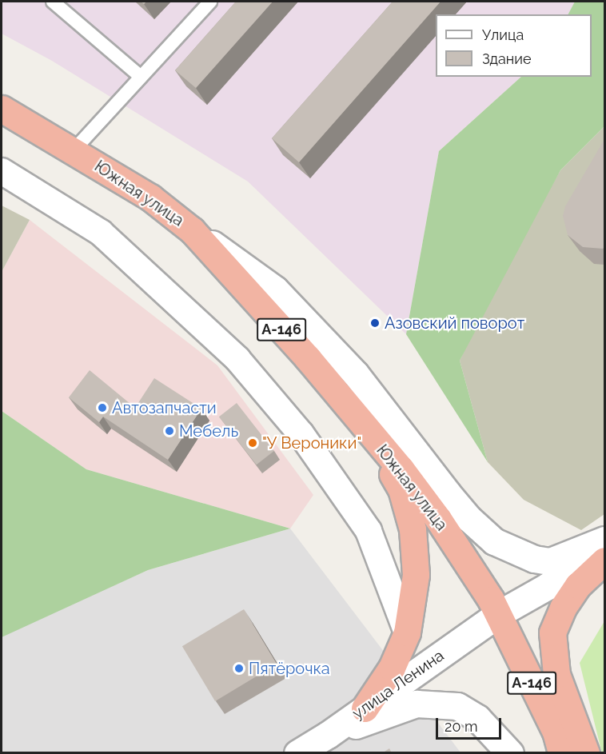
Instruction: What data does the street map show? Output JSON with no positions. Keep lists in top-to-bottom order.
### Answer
{
  "streets": {
    "highway": ["Южная улица", "А-146"],
    "street": ["улица Ленина"]
  },
  "crossings": [
    ["Южная улица", "улица Ленина"]
  ],
  "places": [
    "Азовский поворот",
    "Автозапчасти",
    "Мебель",
    "\"У Вероники\"",
    "Пятёрочка"
  ],
  "legend": ["Улица", "Здание"],
  "scale_bar": "20 m"
}
